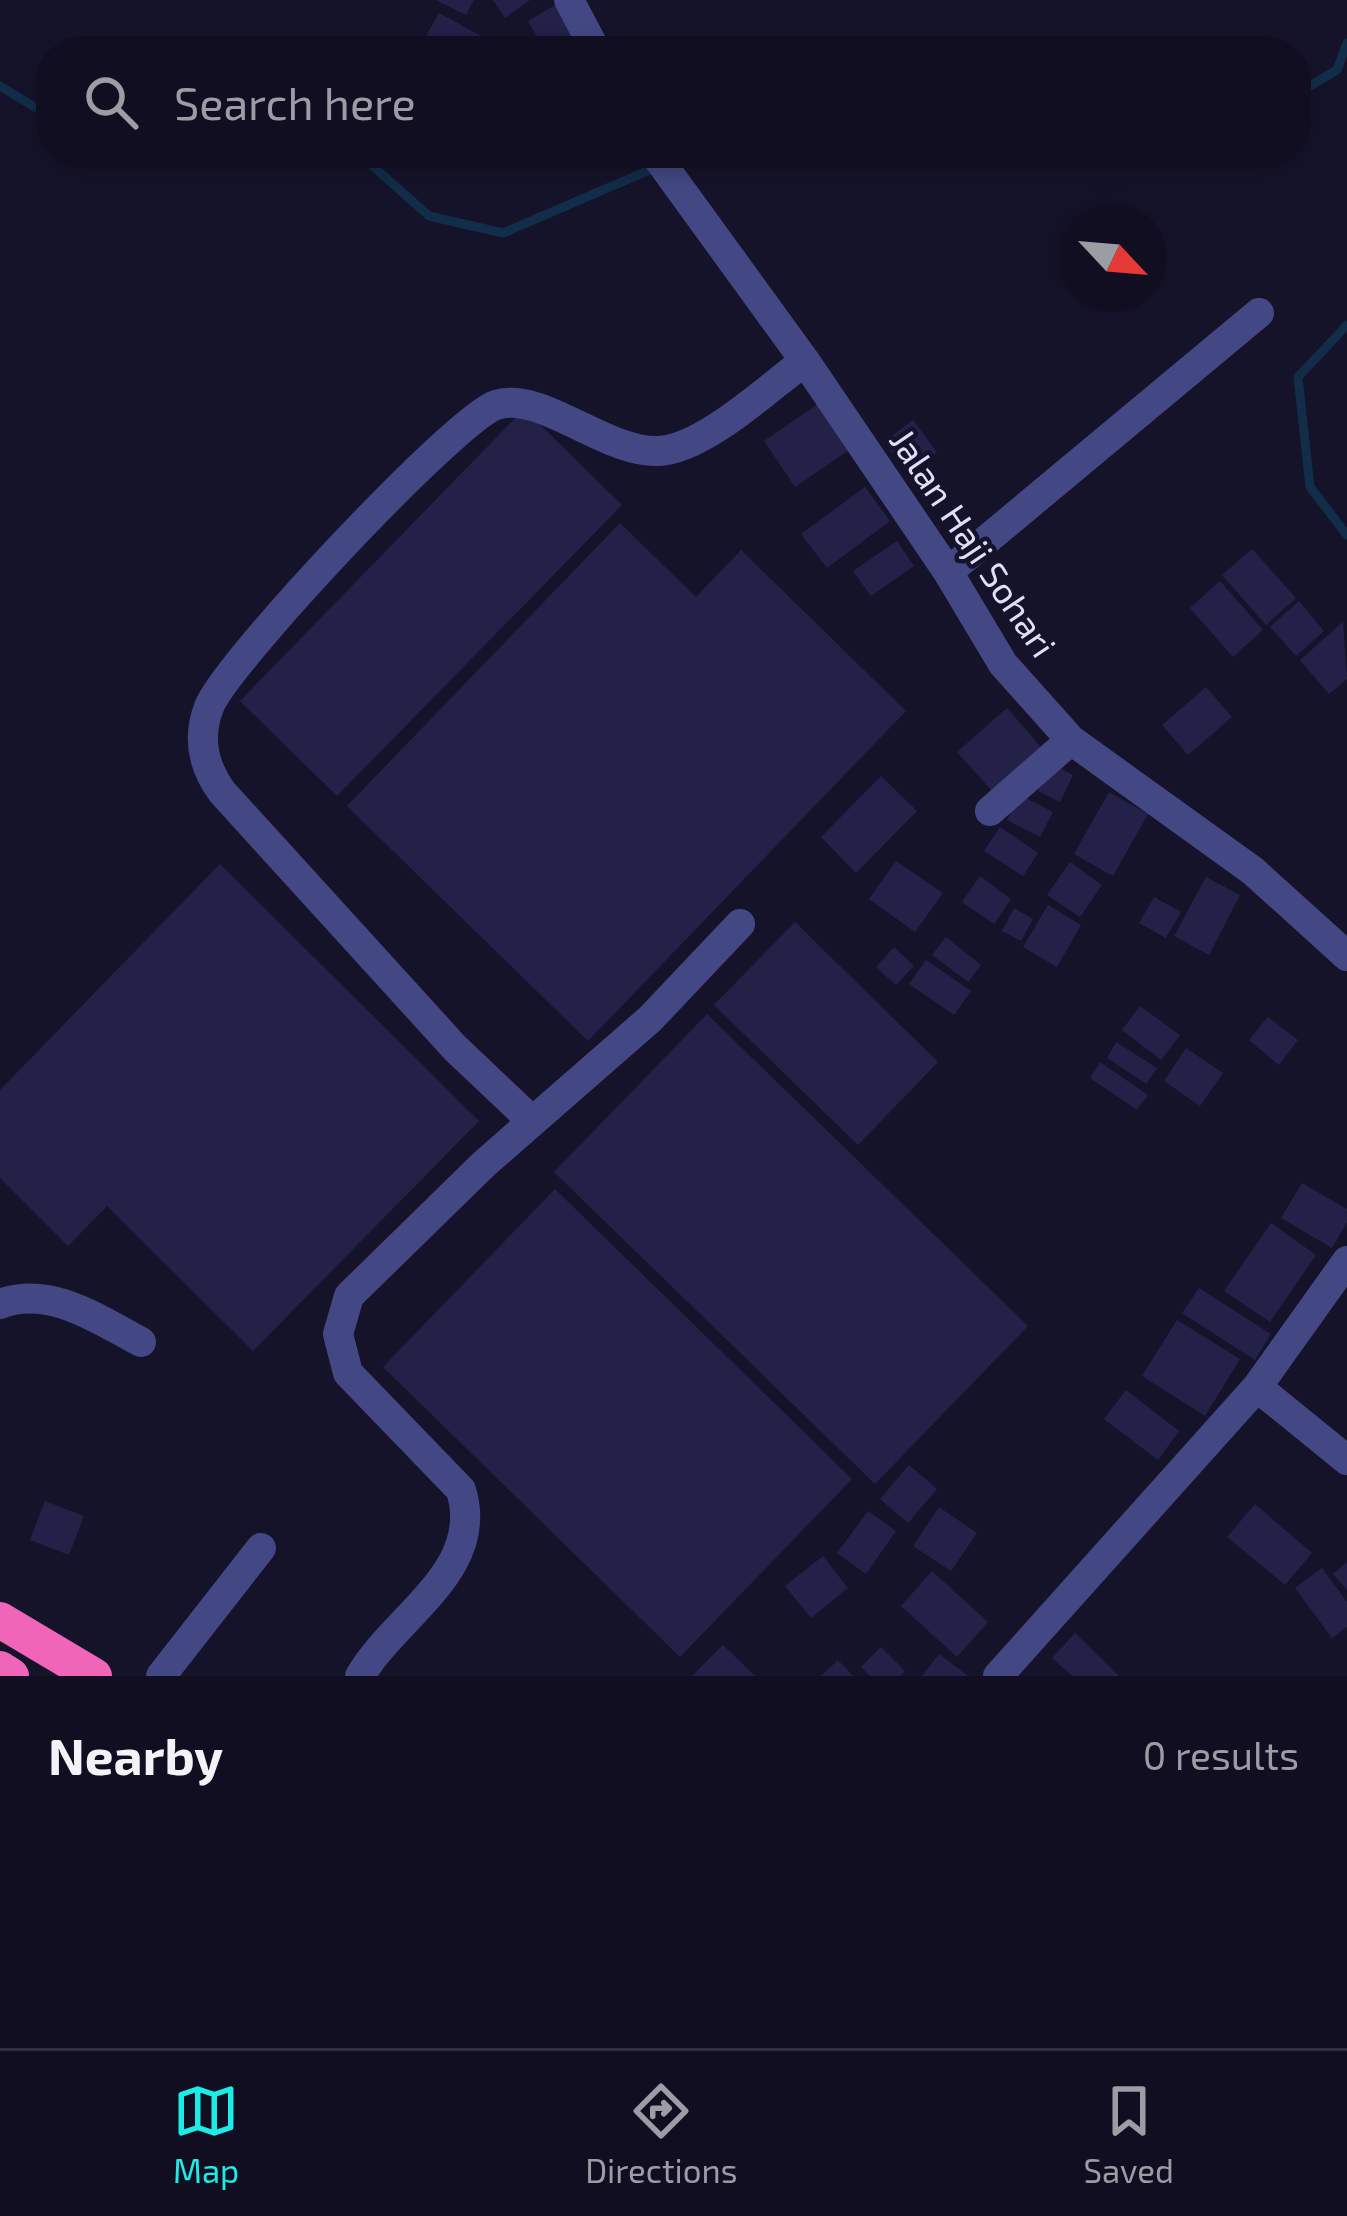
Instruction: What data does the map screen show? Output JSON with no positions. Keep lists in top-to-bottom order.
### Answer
{
  "streets": {
    "street": ["Jalan Haji Sohari"]
  },
  "north": "bottom right",
  "page": {
    "search": "Search here",
    "heading": ["Nearby", "0 results"],
    "nav": ["Map", "Directions", "Saved"]
  }
}
